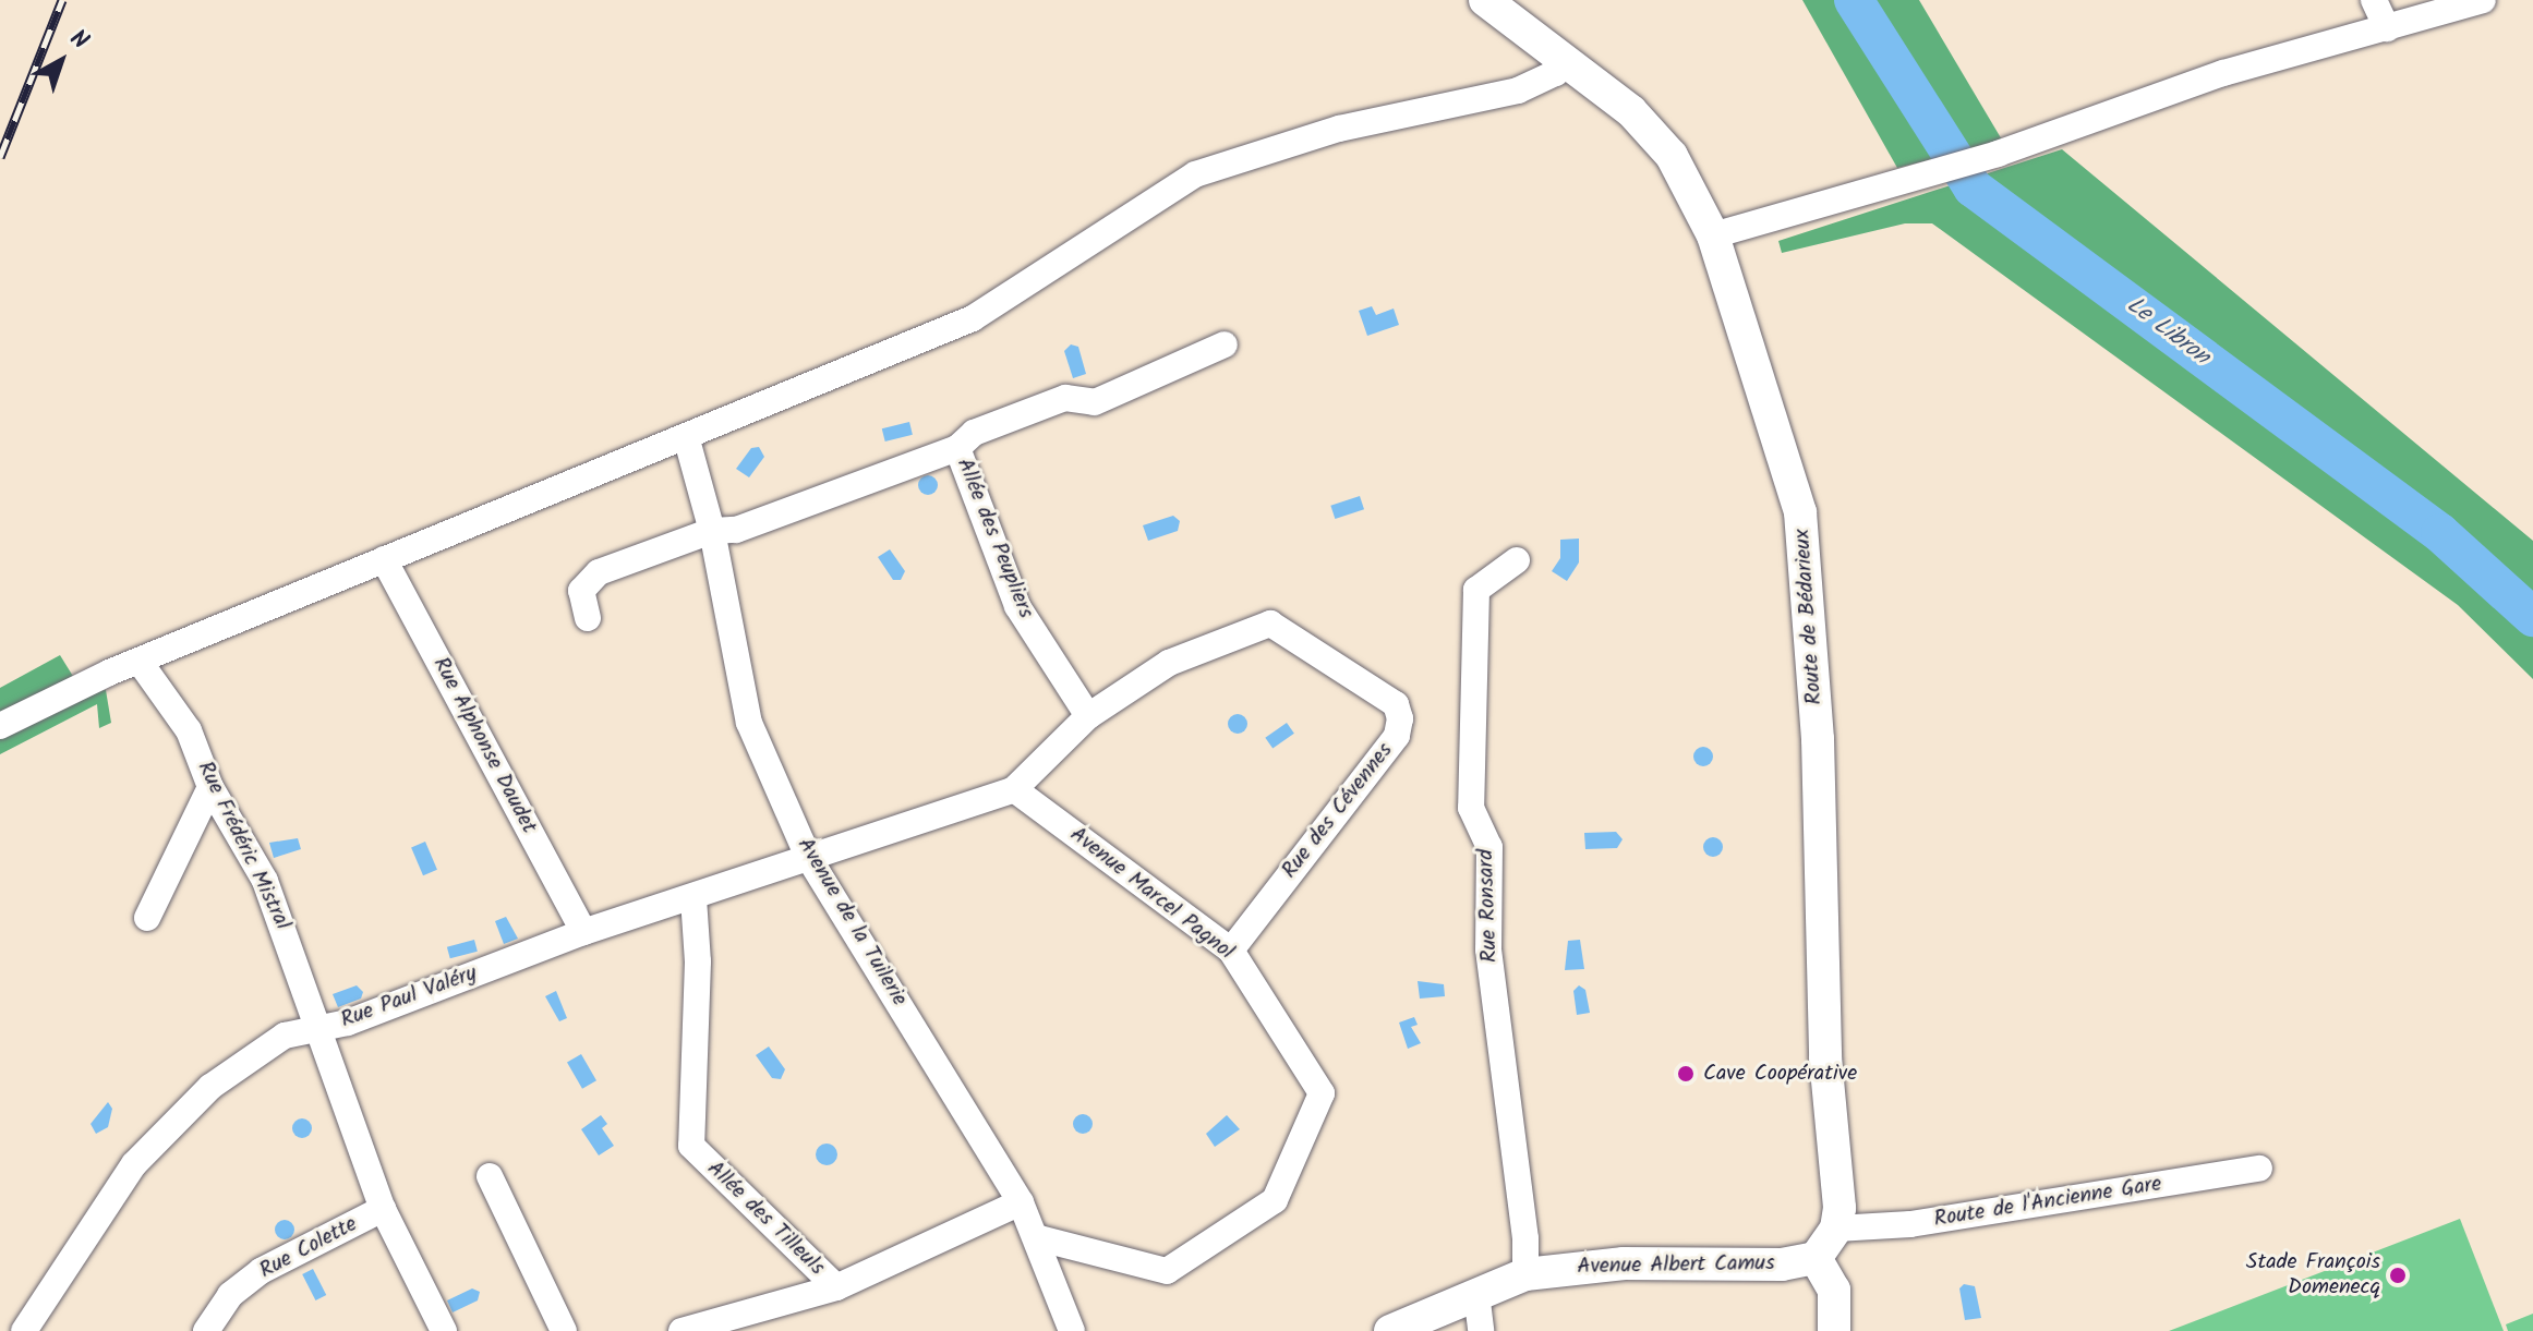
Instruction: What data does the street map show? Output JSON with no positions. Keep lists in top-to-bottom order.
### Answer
{
  "streets": {
    "street": [
      "Allée des Peupliers",
      "Route de Bédarieux",
      "Rue Alphonse Daudet",
      "Rue des Cévennes",
      "Rue Frédéric Mistral",
      "Avenue Marcel Pagnol",
      "Rue Ronsard",
      "Avenue de la Tuilerie",
      "Rue Paul Valéry",
      "Route de l'Ancienne Gare",
      "Allée des Tilleuls",
      "Rue Colette",
      "Avenue Albert Camus"
    ]
  },
  "crossings": [
    ["Allée des Peupliers", "Rue des Cévennes"],
    ["Allée des Peupliers", "Avenue de la Tuilerie"],
    ["Route de Bédarieux", "Route de l'Ancienne Gare"],
    ["Rue Alphonse Daudet", "Rue Paul Valéry"],
    ["Rue des Cévennes", "Avenue Marcel Pagnol"],
    ["Rue des Cévennes", "Avenue de la Tuilerie"],
    ["Rue des Cévennes", "Rue Paul Valéry"],
    ["Rue Frédéric Mistral", "Rue Paul Valéry"],
    ["Rue Frédéric Mistral", "Rue Colette"],
    ["Avenue Marcel Pagnol", "Avenue de la Tuilerie"],
    ["Rue Ronsard", "Avenue Albert Camus"],
    ["Avenue de la Tuilerie", "Rue Paul Valéry"],
    ["Avenue de la Tuilerie", "Allée des Tilleuls"],
    ["Rue Paul Valéry", "Allée des Tilleuls"]
  ],
  "water": ["Le Libron"],
  "places": ["Cave Coopérative", "Stade François Domenecq"],
  "north": "top right"
}
